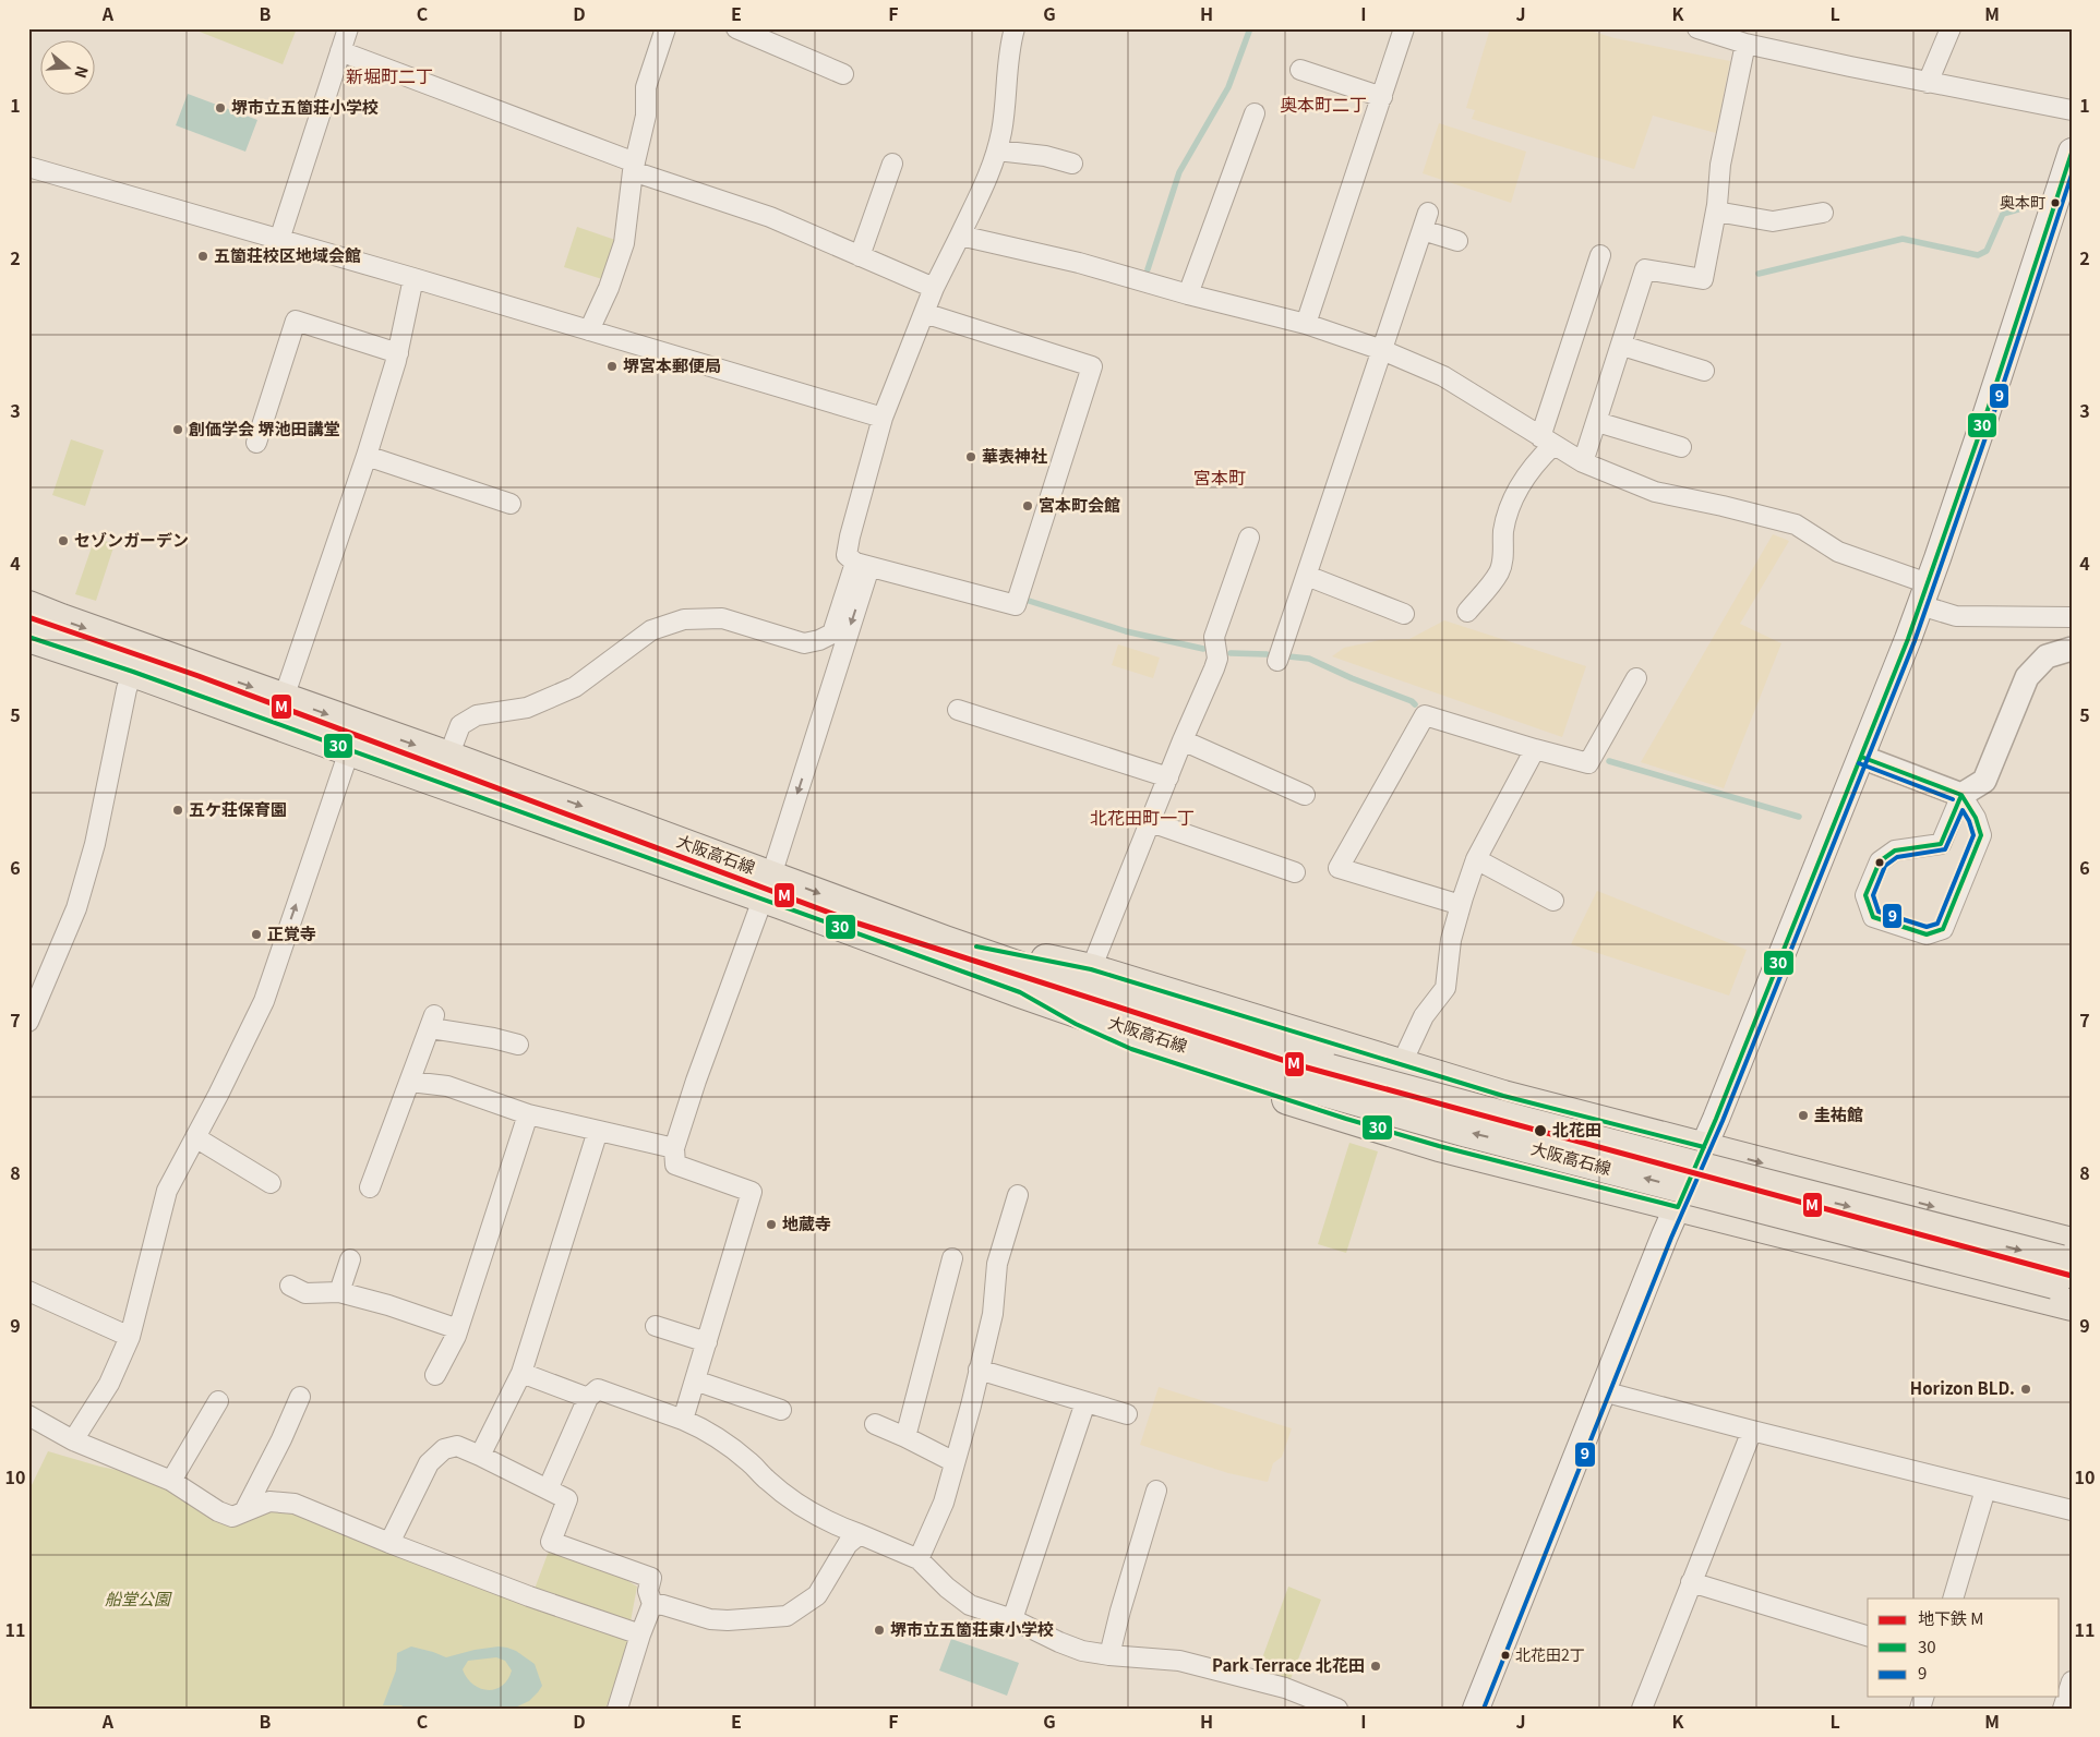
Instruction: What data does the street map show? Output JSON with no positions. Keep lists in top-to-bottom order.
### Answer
{
  "streets": {
    "main road": ["大阪高石線"]
  },
  "districts": [
    "新堀町二丁",
    "奥本町二丁",
    "宮本町",
    "北花田町一丁"
  ],
  "parks": ["船堂公園"],
  "places": [
    "堺市立五箇荘小学校",
    "奥本町",
    "五箇荘校区地域会館",
    "堺宮本郵便局",
    "創価学会 堺池田講堂",
    "華表神社",
    "宮本町会館",
    "セゾンガーデン",
    "五ケ荘保育園",
    "正覚寺",
    "圭祐館",
    "北花田",
    "地蔵寺",
    "Horizon BLD.",
    "堺市立五箇荘東小学校",
    "北花田2丁",
    "Park Terrace 北花田"
  ],
  "lines": ["transit line 30", "transit line 9", "metro line M"],
  "legend": ["地下鉄 M", "30", "9"],
  "north": "right",
  "grid": {
    "columns": [
      "A",
      "B",
      "C",
      "D",
      "E",
      "F",
      "G",
      "H",
      "I",
      "J",
      "K",
      "L",
      "M"
    ],
    "rows": [
      "1",
      "2",
      "3",
      "4",
      "5",
      "6",
      "7",
      "8",
      "9",
      "10",
      "11"
    ]
  }
}
